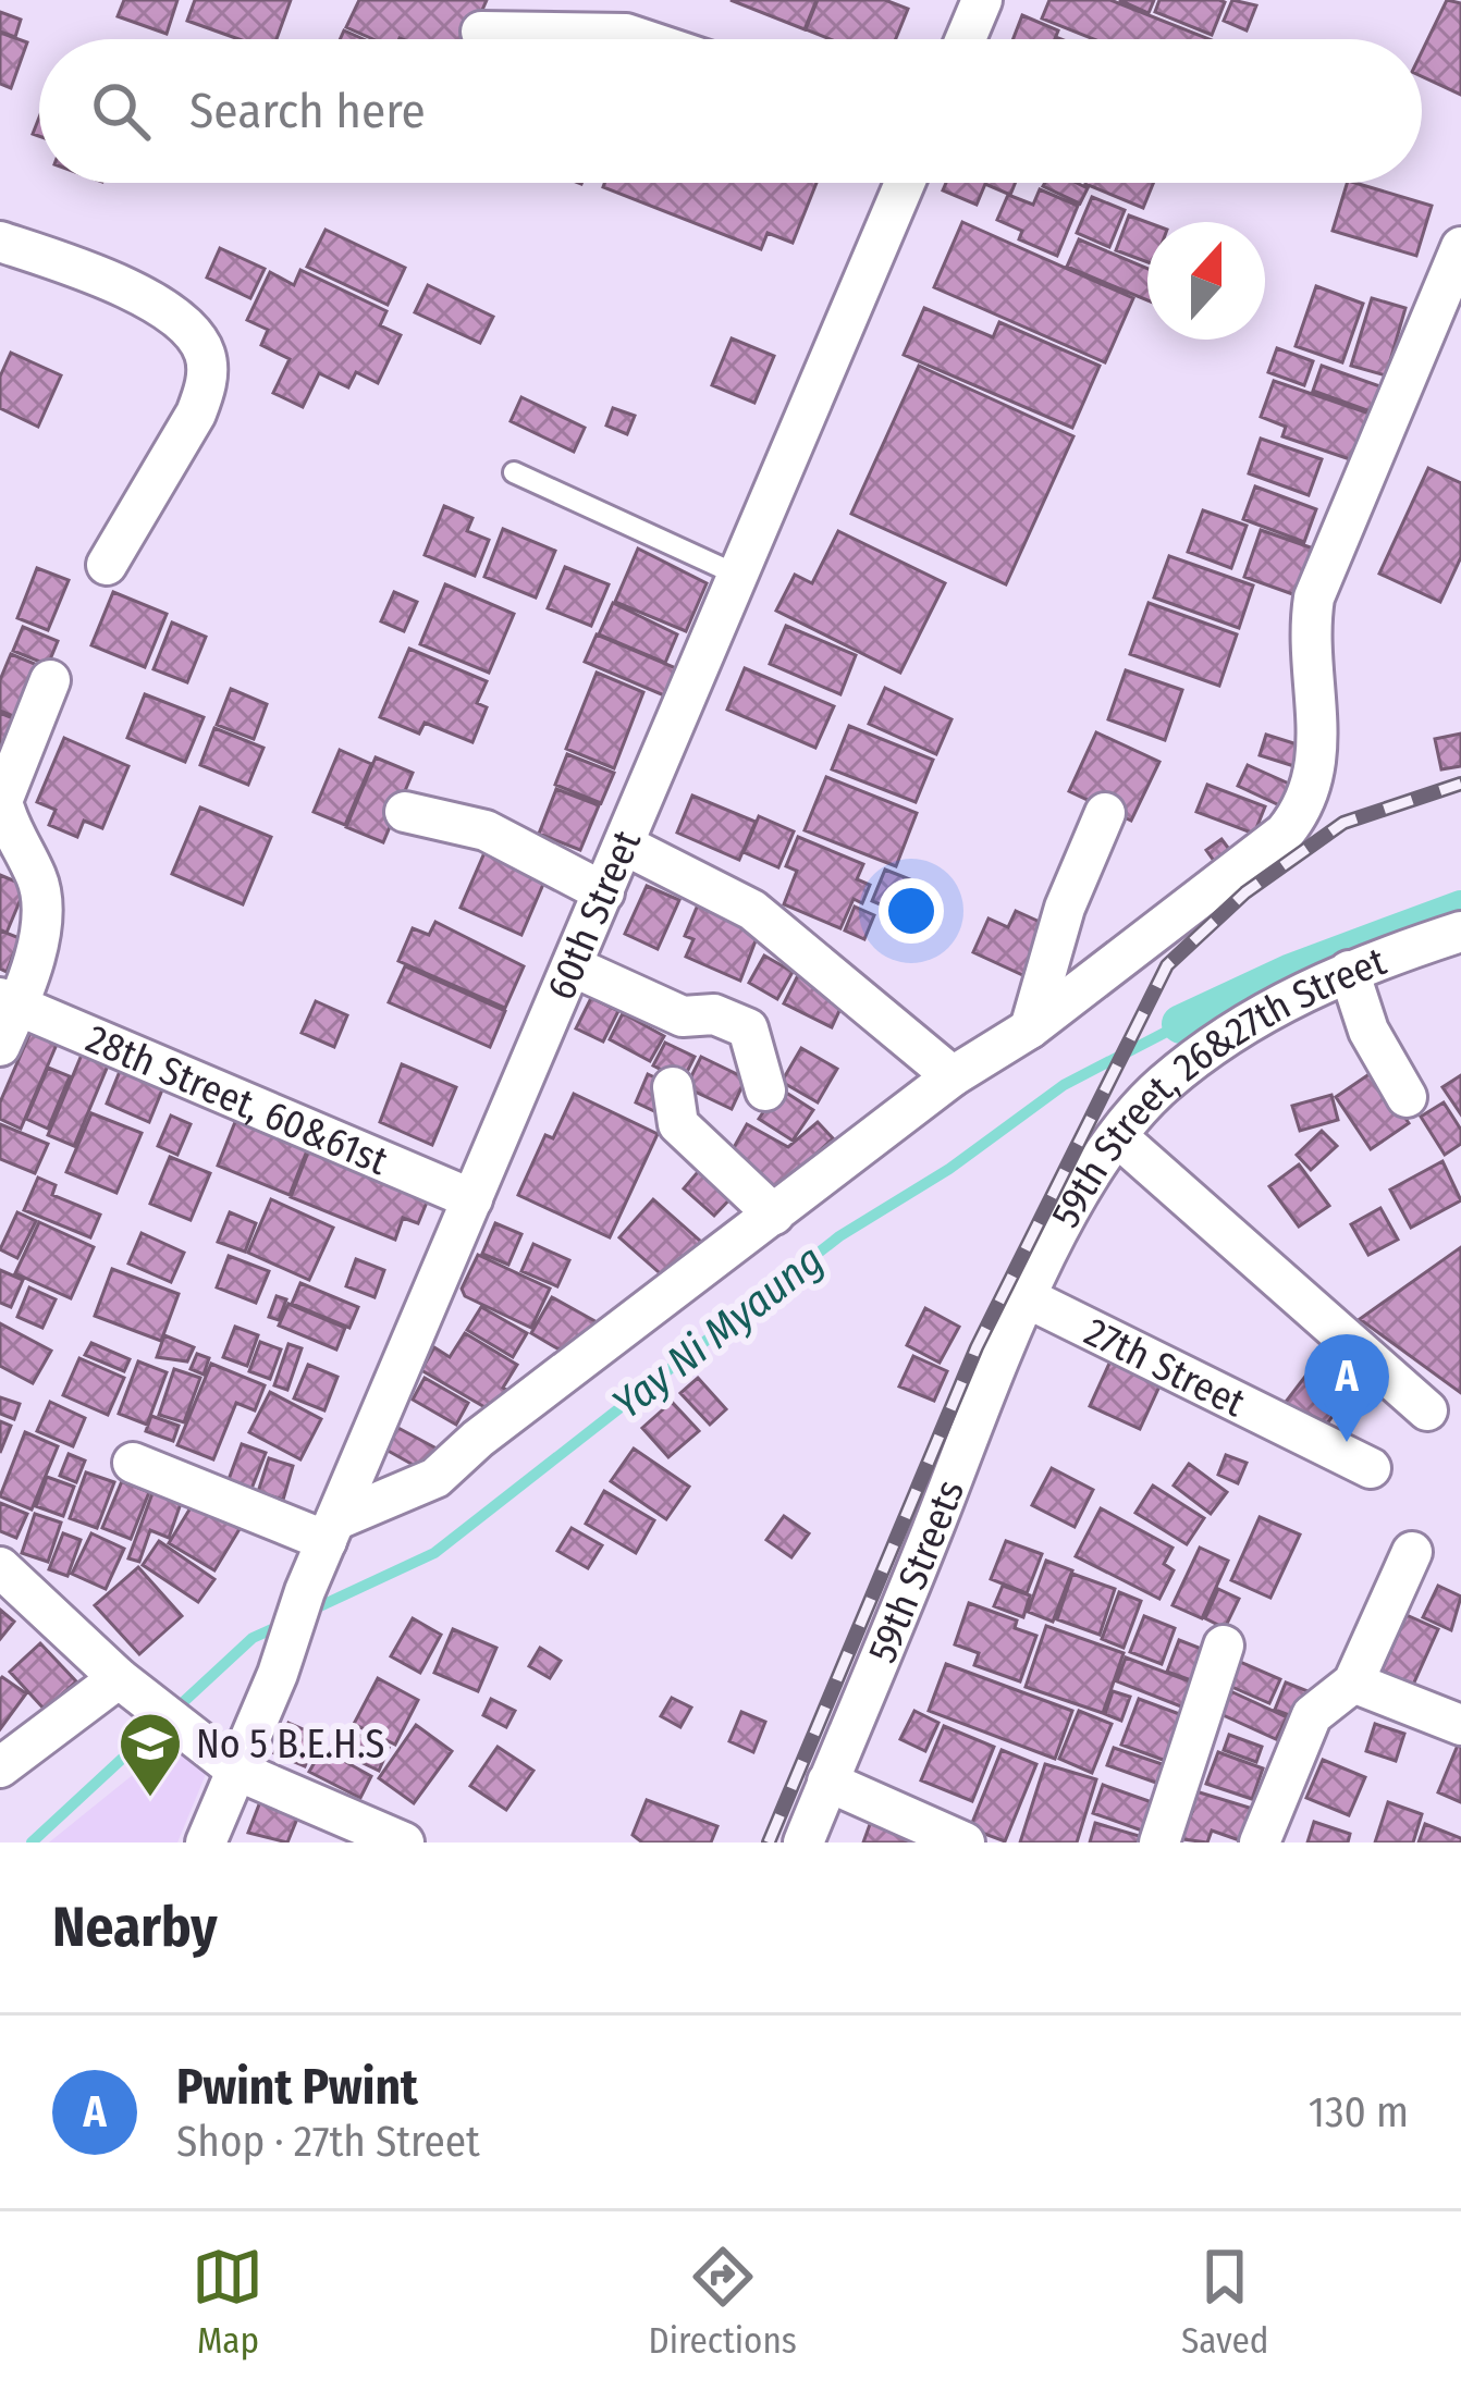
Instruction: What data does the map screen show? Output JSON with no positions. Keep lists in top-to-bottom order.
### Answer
{
  "streets": {
    "street": [
      "60th Street",
      "59th Street, 26&27th Street",
      "28th Street, 60&61st",
      "27th Street",
      "59th Streets"
    ]
  },
  "crossings": [
    ["60th Street", "28th Street, 60&61st"],
    ["59th Street, 26&27th Street", "27th Street"],
    ["59th Street, 26&27th Street", "59th Streets"],
    ["27th Street", "59th Streets"]
  ],
  "water": ["Yay Ni Myaung"],
  "places": {
    "school or university": ["No 5 B.E.H.S"]
  },
  "north": "top",
  "page": {
    "search": "Search here",
    "pins": "A",
    "heading": "Nearby",
    "list": [
      {
        "mark": "A",
        "name": "Pwint Pwint",
        "note": "Shop · 27th Street",
        "value": "130 m"
      }
    ],
    "nav": ["Map", "Directions", "Saved"]
  }
}
